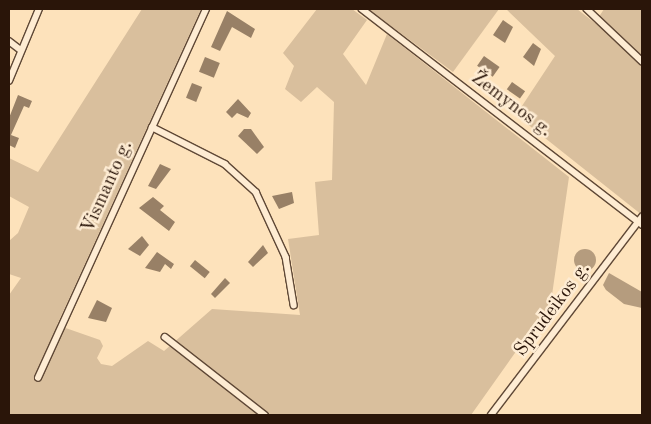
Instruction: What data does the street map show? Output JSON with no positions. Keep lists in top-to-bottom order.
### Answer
{
  "streets": {
    "street": ["Žemynos g.", "Vismanto g.", "Sprudeikos g."]
  },
  "crossings": [
    ["Žemynos g.", "Sprudeikos g."]
  ]
}
